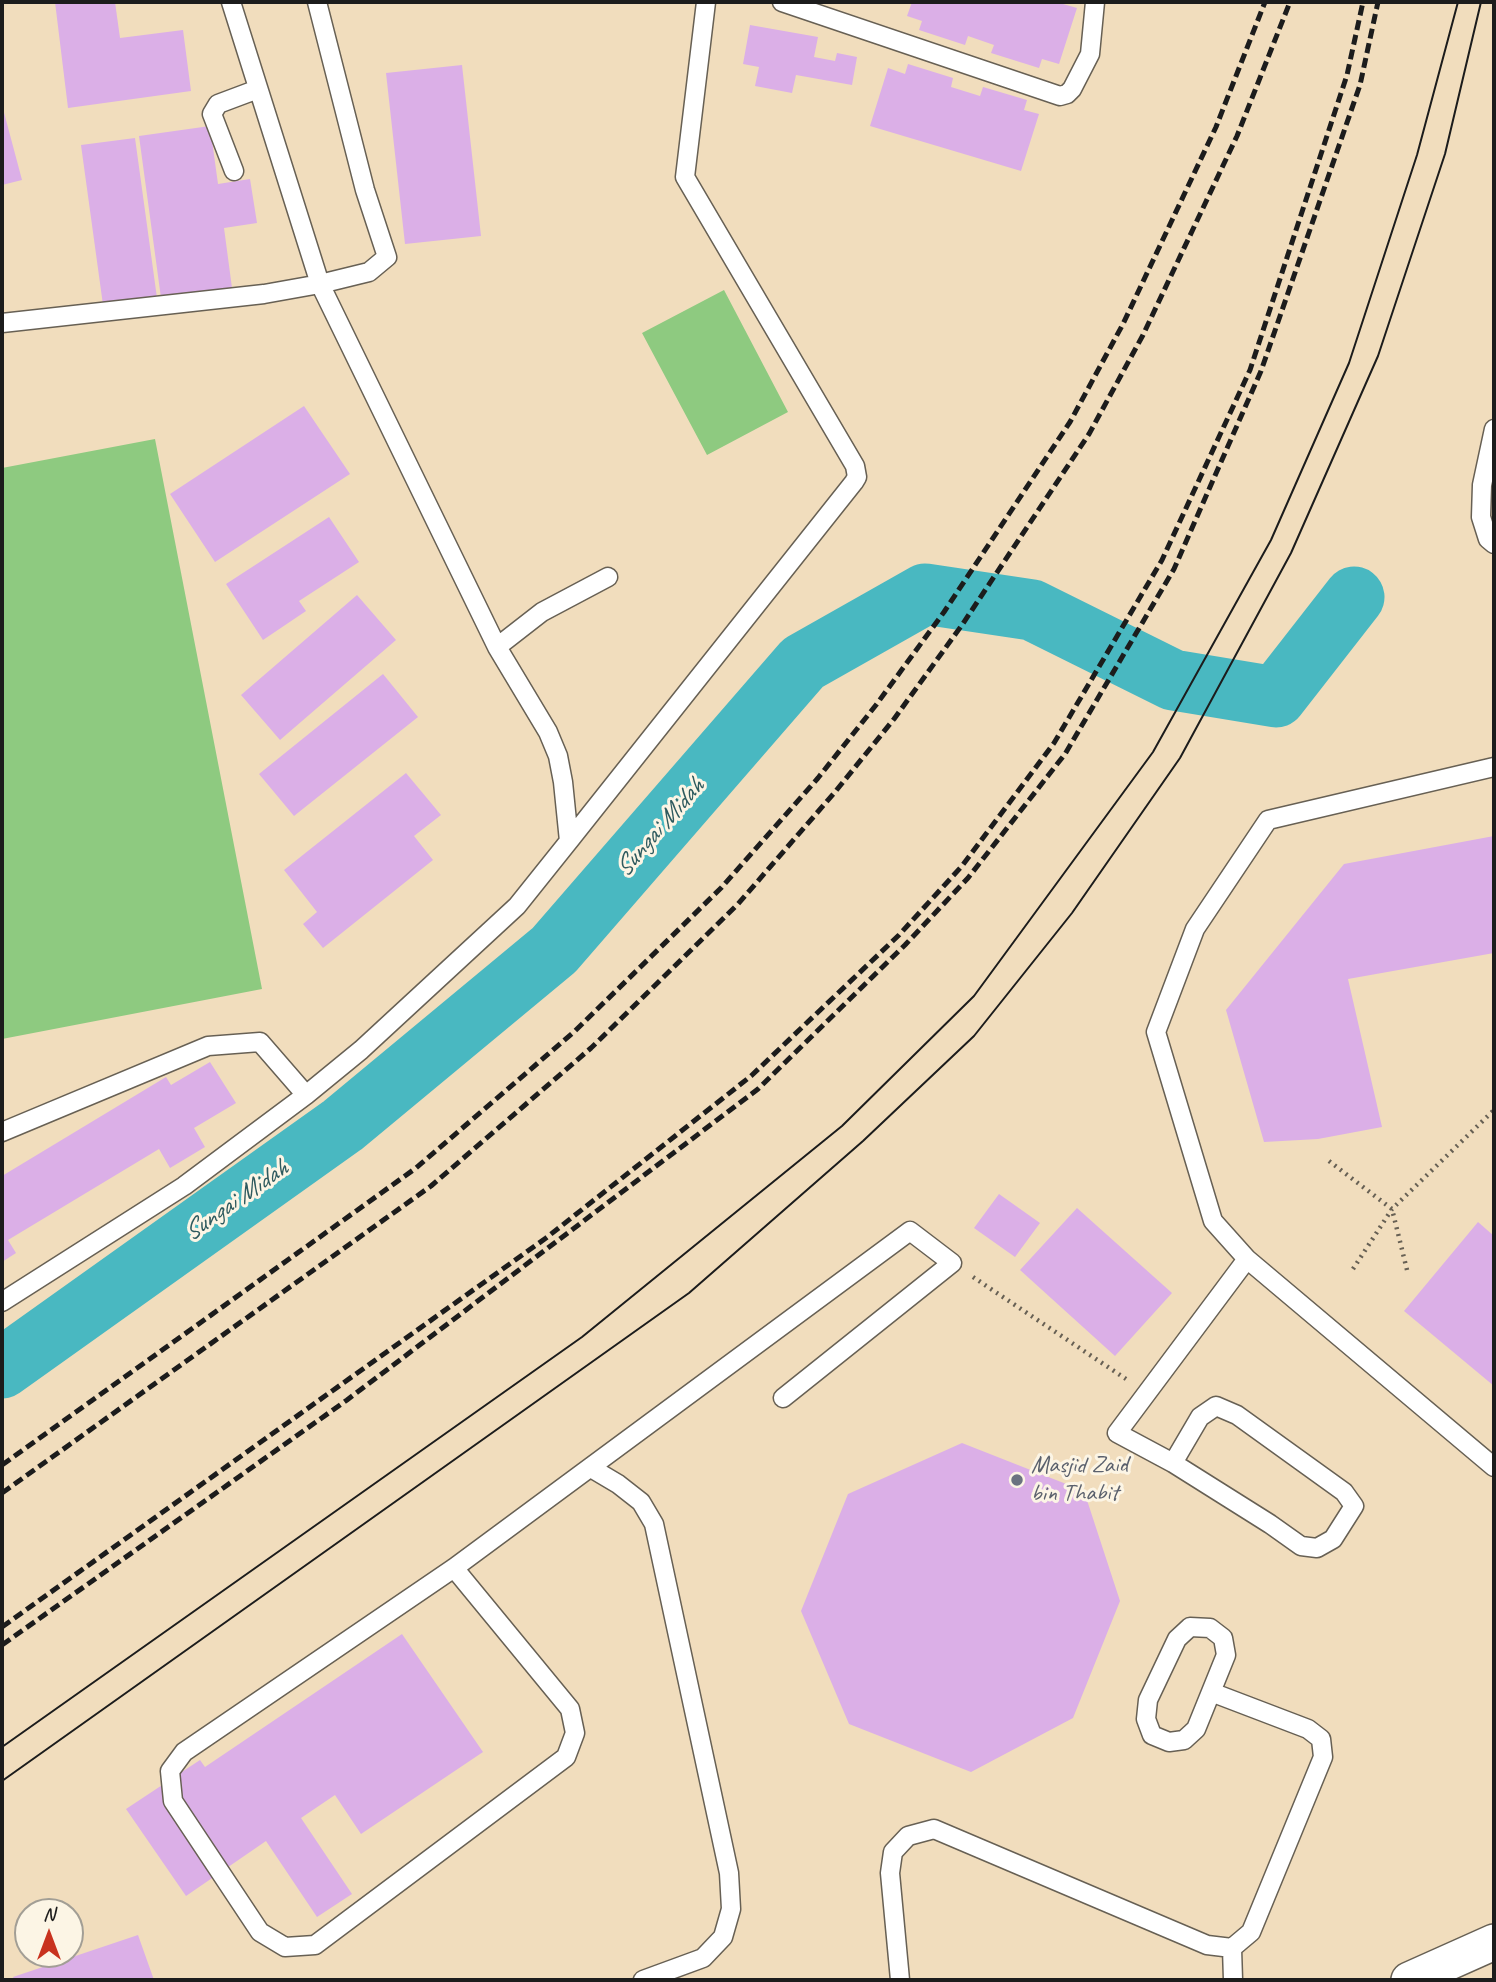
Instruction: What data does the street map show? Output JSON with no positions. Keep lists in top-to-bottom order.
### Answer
{
  "water": ["Sungai Midah"],
  "places": ["Masjid Zaid bin Thabit"],
  "north": "top"
}
